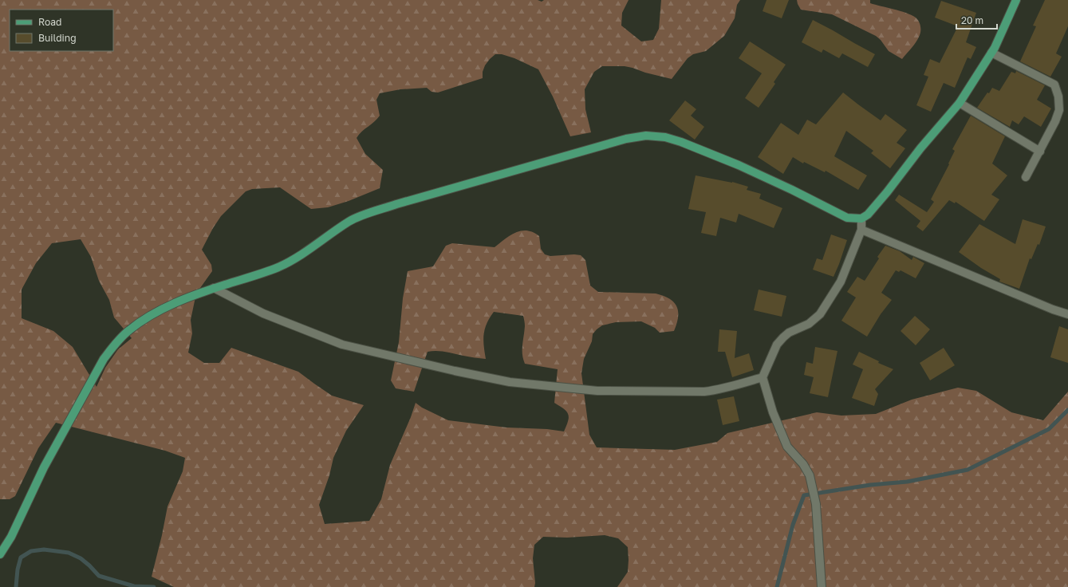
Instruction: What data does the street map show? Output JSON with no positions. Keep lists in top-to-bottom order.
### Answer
{
  "legend": ["Road", "Building"],
  "scale_bar": "20 m"
}
